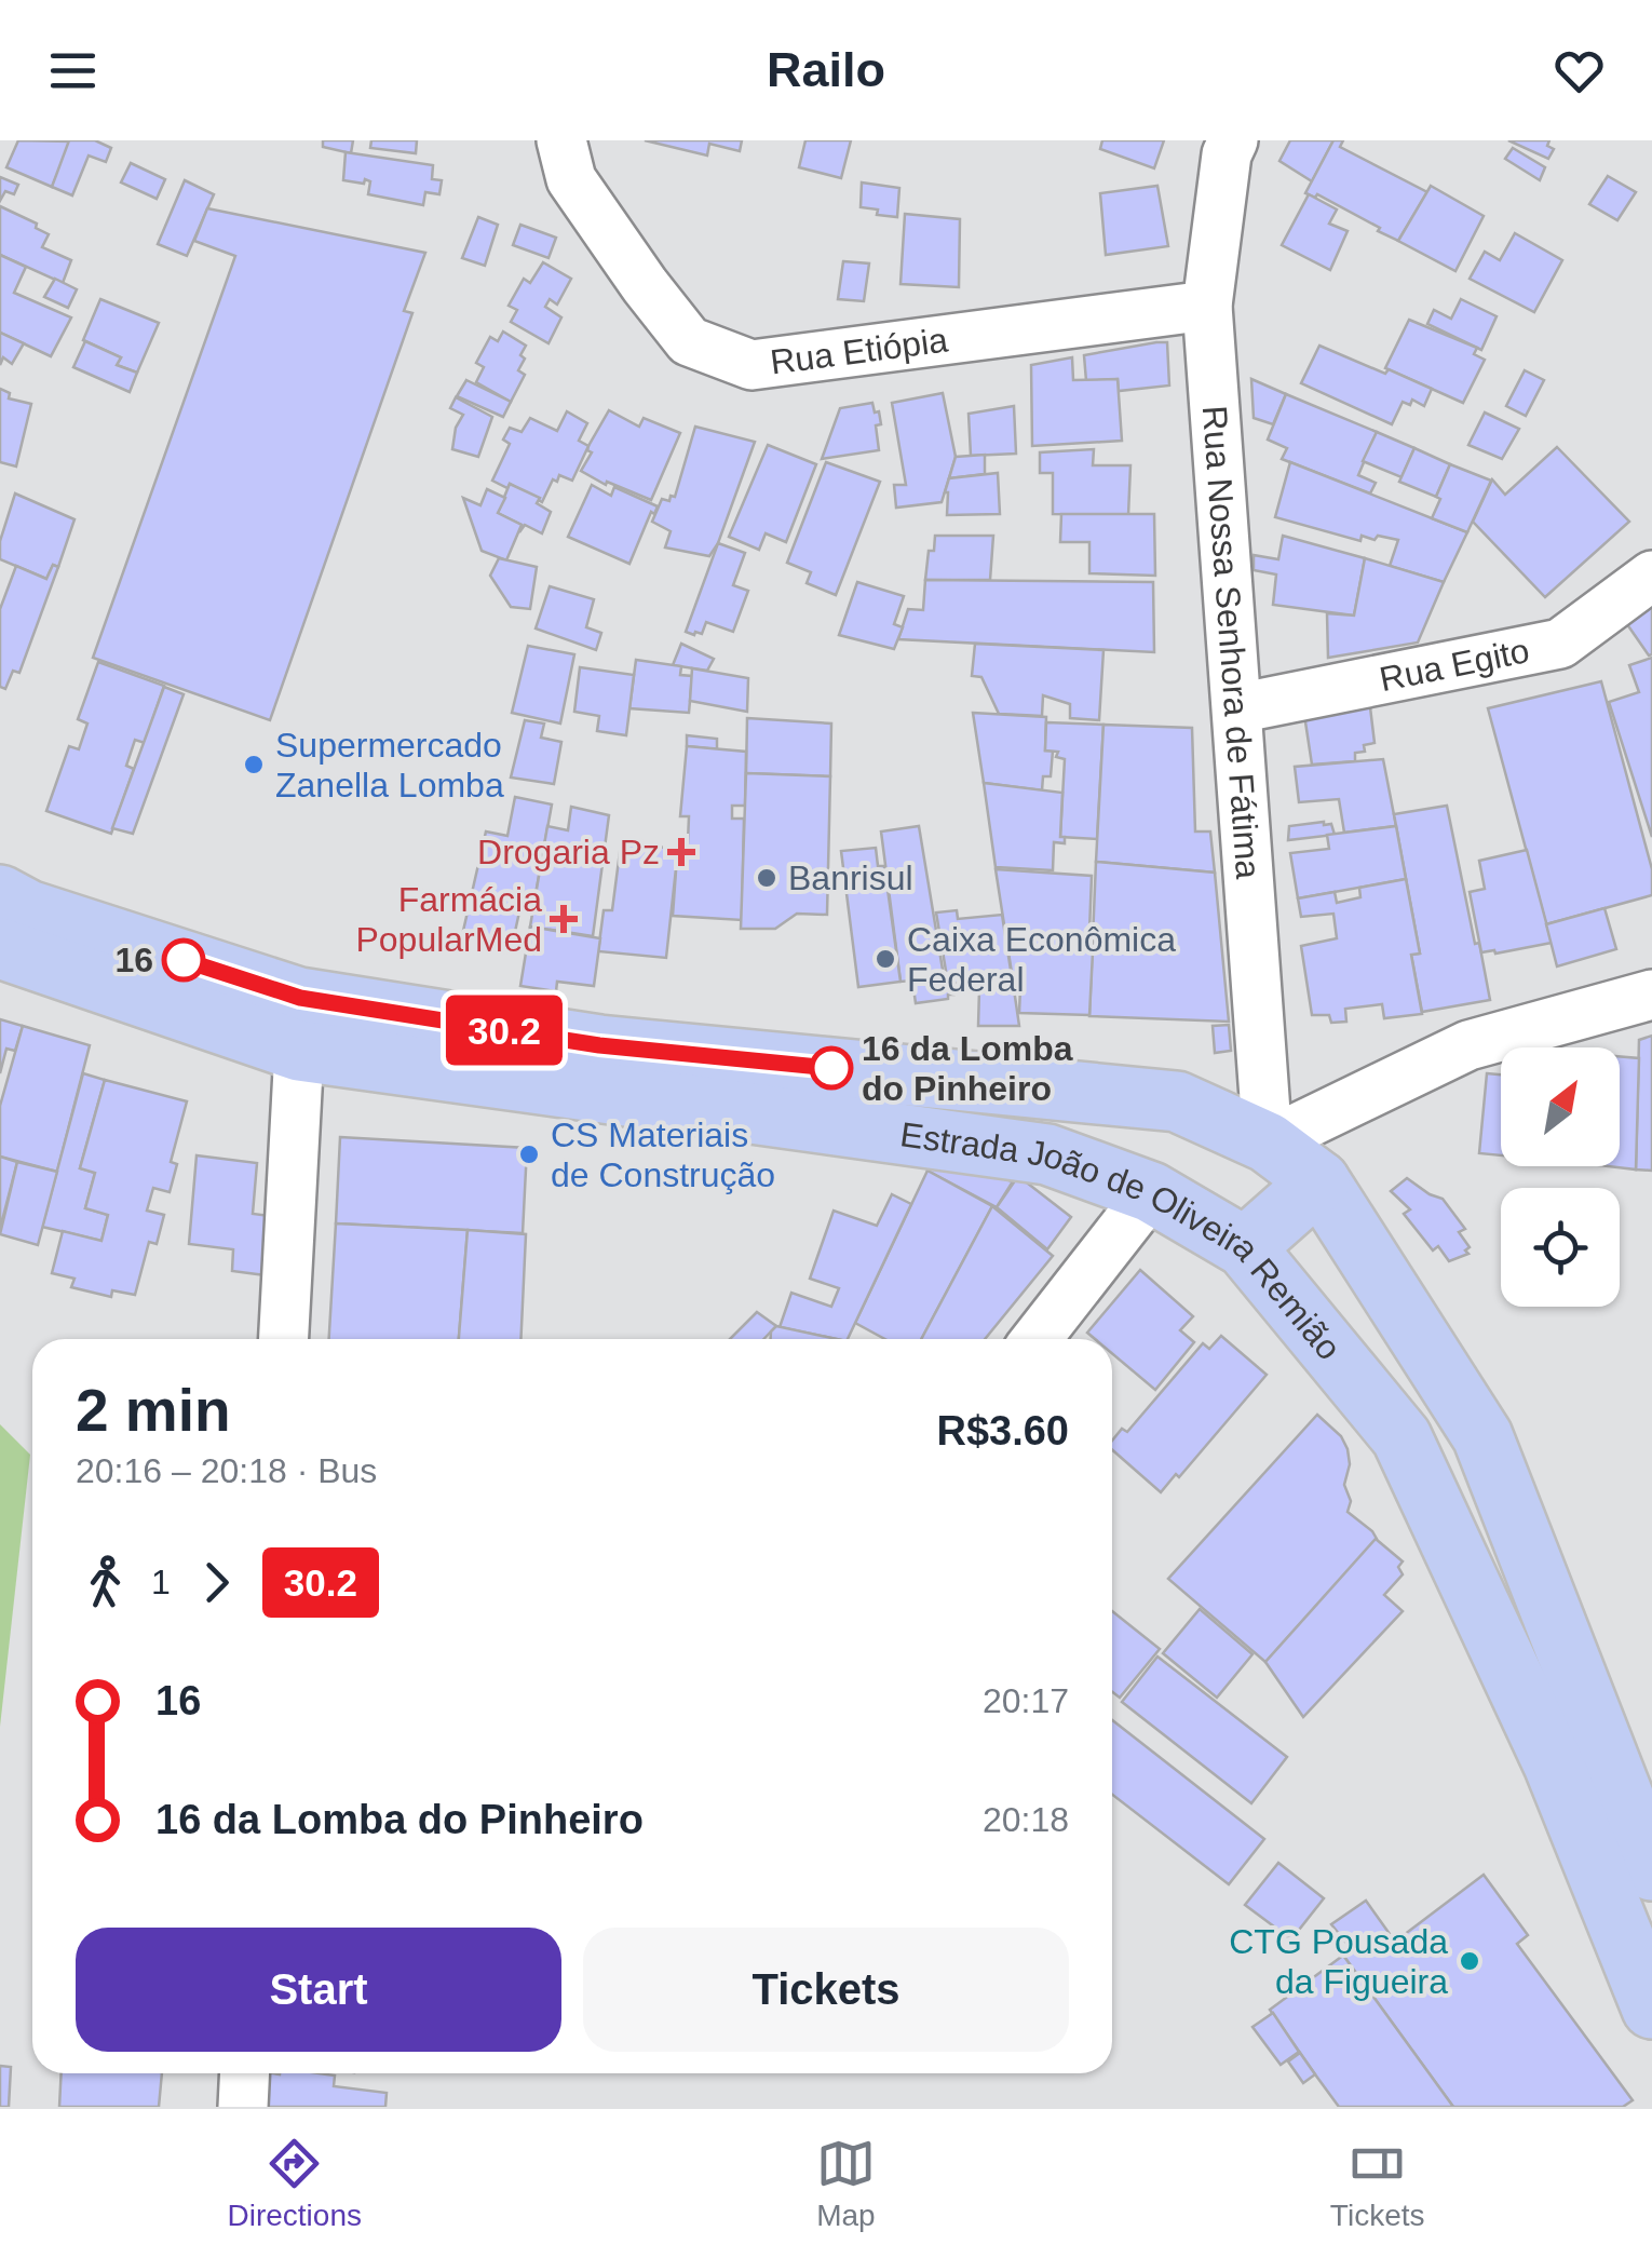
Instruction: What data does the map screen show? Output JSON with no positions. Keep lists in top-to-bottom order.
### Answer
{
  "streets": {
    "main road": ["Estrada João de Oliveira Remião"],
    "street": ["Rua Etiópia", "Rua Nossa Senhora de Fátima", "Rua Egito"]
  },
  "crossings": [
    ["Rua Etiópia", "Rua Nossa Senhora de Fátima"],
    ["Rua Nossa Senhora de Fátima", "Rua Egito"],
    ["Rua Nossa Senhora de Fátima", "Estrada João de Oliveira Remião"]
  ],
  "places": {
    "other": [
      "Supermercado Zanella Lomba",
      "Banrisul",
      "Caixa Econômica Federal",
      "16",
      "16 da Lomba do Pinheiro",
      "CS Materiais de Construção",
      "CTG Pousada da Figueira"
    ],
    "health": ["Drogaria Pz", "Farmácia PopularMed"]
  },
  "lines": ["bus line 30.2"],
  "north": "top right",
  "page": {
    "header": "Railo",
    "on_map": "30.2",
    "heading": ["2 min", "20:16 – 20:18 · Bus", "R$3.60"],
    "legs": ["1", "30.2"],
    "list": [
      {
        "name": "16",
        "value": "20:17"
      },
      {
        "name": "16 da Lomba do Pinheiro",
        "value": "20:18"
      }
    ],
    "buttons": ["Start", "Tickets"],
    "tabs": ["Directions", "Map", "Tickets"]
  }
}
